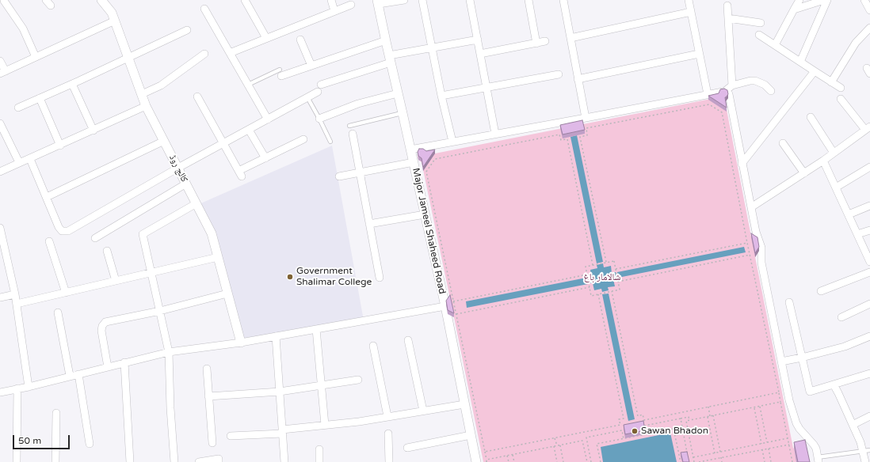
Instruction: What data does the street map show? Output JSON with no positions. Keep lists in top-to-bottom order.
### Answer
{
  "streets": {
    "street": ["کالج روڈ", "Major Jameel Shaheed Road"]
  },
  "parks": ["شالامار باغ"],
  "places": ["Government Shalimar College", "Sawan Bhadon"],
  "scale_bar": "50 m"
}
